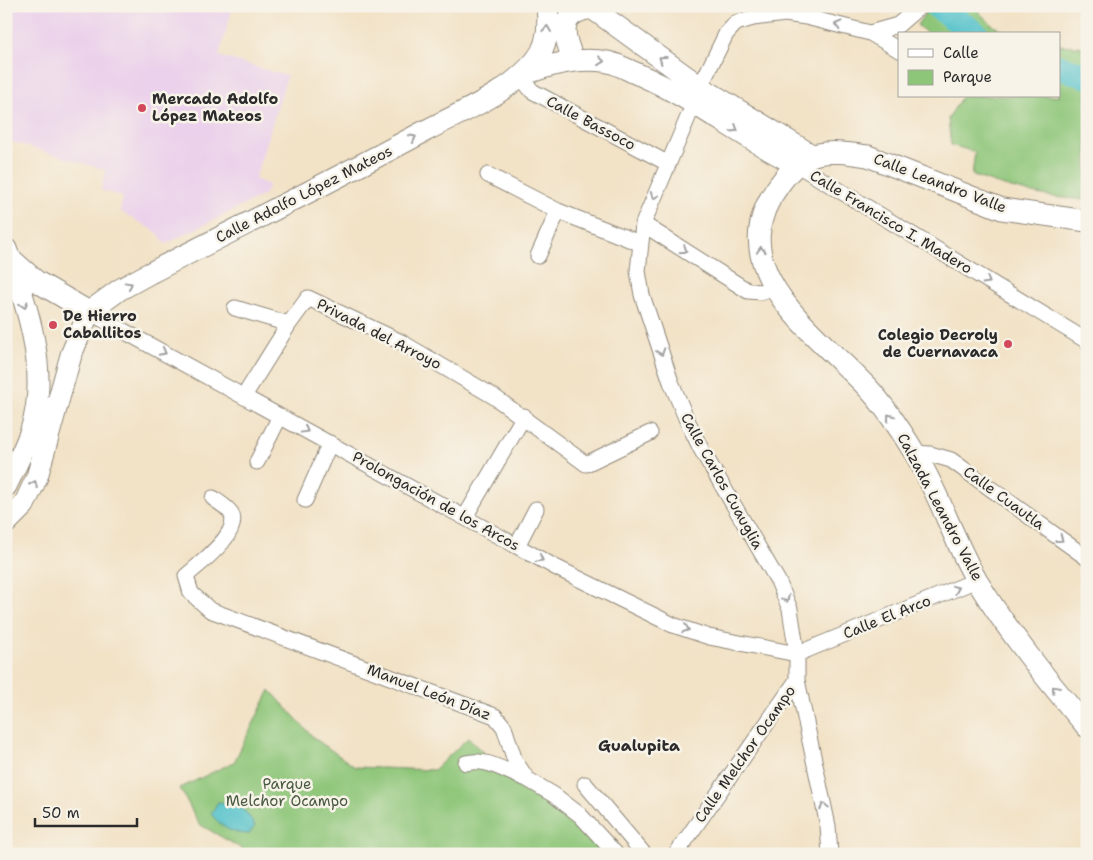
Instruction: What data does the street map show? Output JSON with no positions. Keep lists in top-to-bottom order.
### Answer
{
  "streets": {
    "street": [
      "Calle Bassoco",
      "Calle Leandro Valle",
      "Calle Adolfo López Mateos",
      "Calle Francisco I. Madero",
      "Privada del Arroyo",
      "Calle Carlos Cuauglia",
      "Calle Cuautla",
      "Prolongación de los Arcos",
      "Calzada Leandro Valle",
      "Calle El Arco",
      "Manuel León Díaz",
      "Calle Melchor Ocampo"
    ]
  },
  "crossings": [
    ["Calle Bassoco", "Calle Adolfo López Mateos"],
    ["Calle Bassoco", "Calle Carlos Cuauglia"],
    ["Calle Leandro Valle", "Calle Francisco I. Madero"],
    ["Calle Leandro Valle", "Calzada Leandro Valle"],
    ["Calle Adolfo López Mateos", "Calle Francisco I. Madero"],
    ["Calle Adolfo López Mateos", "Calle Carlos Cuauglia"],
    ["Calle Adolfo López Mateos", "Prolongación de los Arcos"],
    ["Calle Francisco I. Madero", "Calle Carlos Cuauglia"],
    ["Calle Francisco I. Madero", "Calzada Leandro Valle"],
    ["Privada del Arroyo", "Prolongación de los Arcos"],
    ["Calle Carlos Cuauglia", "Prolongación de los Arcos"],
    ["Calle Carlos Cuauglia", "Calle El Arco"],
    ["Calle Carlos Cuauglia", "Calle Melchor Ocampo"],
    ["Calle Cuautla", "Calzada Leandro Valle"],
    ["Prolongación de los Arcos", "Calle El Arco"],
    ["Calzada Leandro Valle", "Calle El Arco"]
  ],
  "one_way": [
    "Calle Adolfo López Mateos",
    "Calle Francisco I. Madero",
    "Calle Cuautla",
    "Prolongación de los Arcos",
    "Calzada Leandro Valle",
    "Calle El Arco"
  ],
  "districts": ["Gualupita"],
  "parks": ["Parque Melchor Ocampo"],
  "places": ["Mercado Adolfo López Mateos", "De Hierro Caballitos", "Colegio Decroly de Cuernavaca"],
  "legend": ["Calle", "Parque"],
  "scale_bar": "50 m"
}
